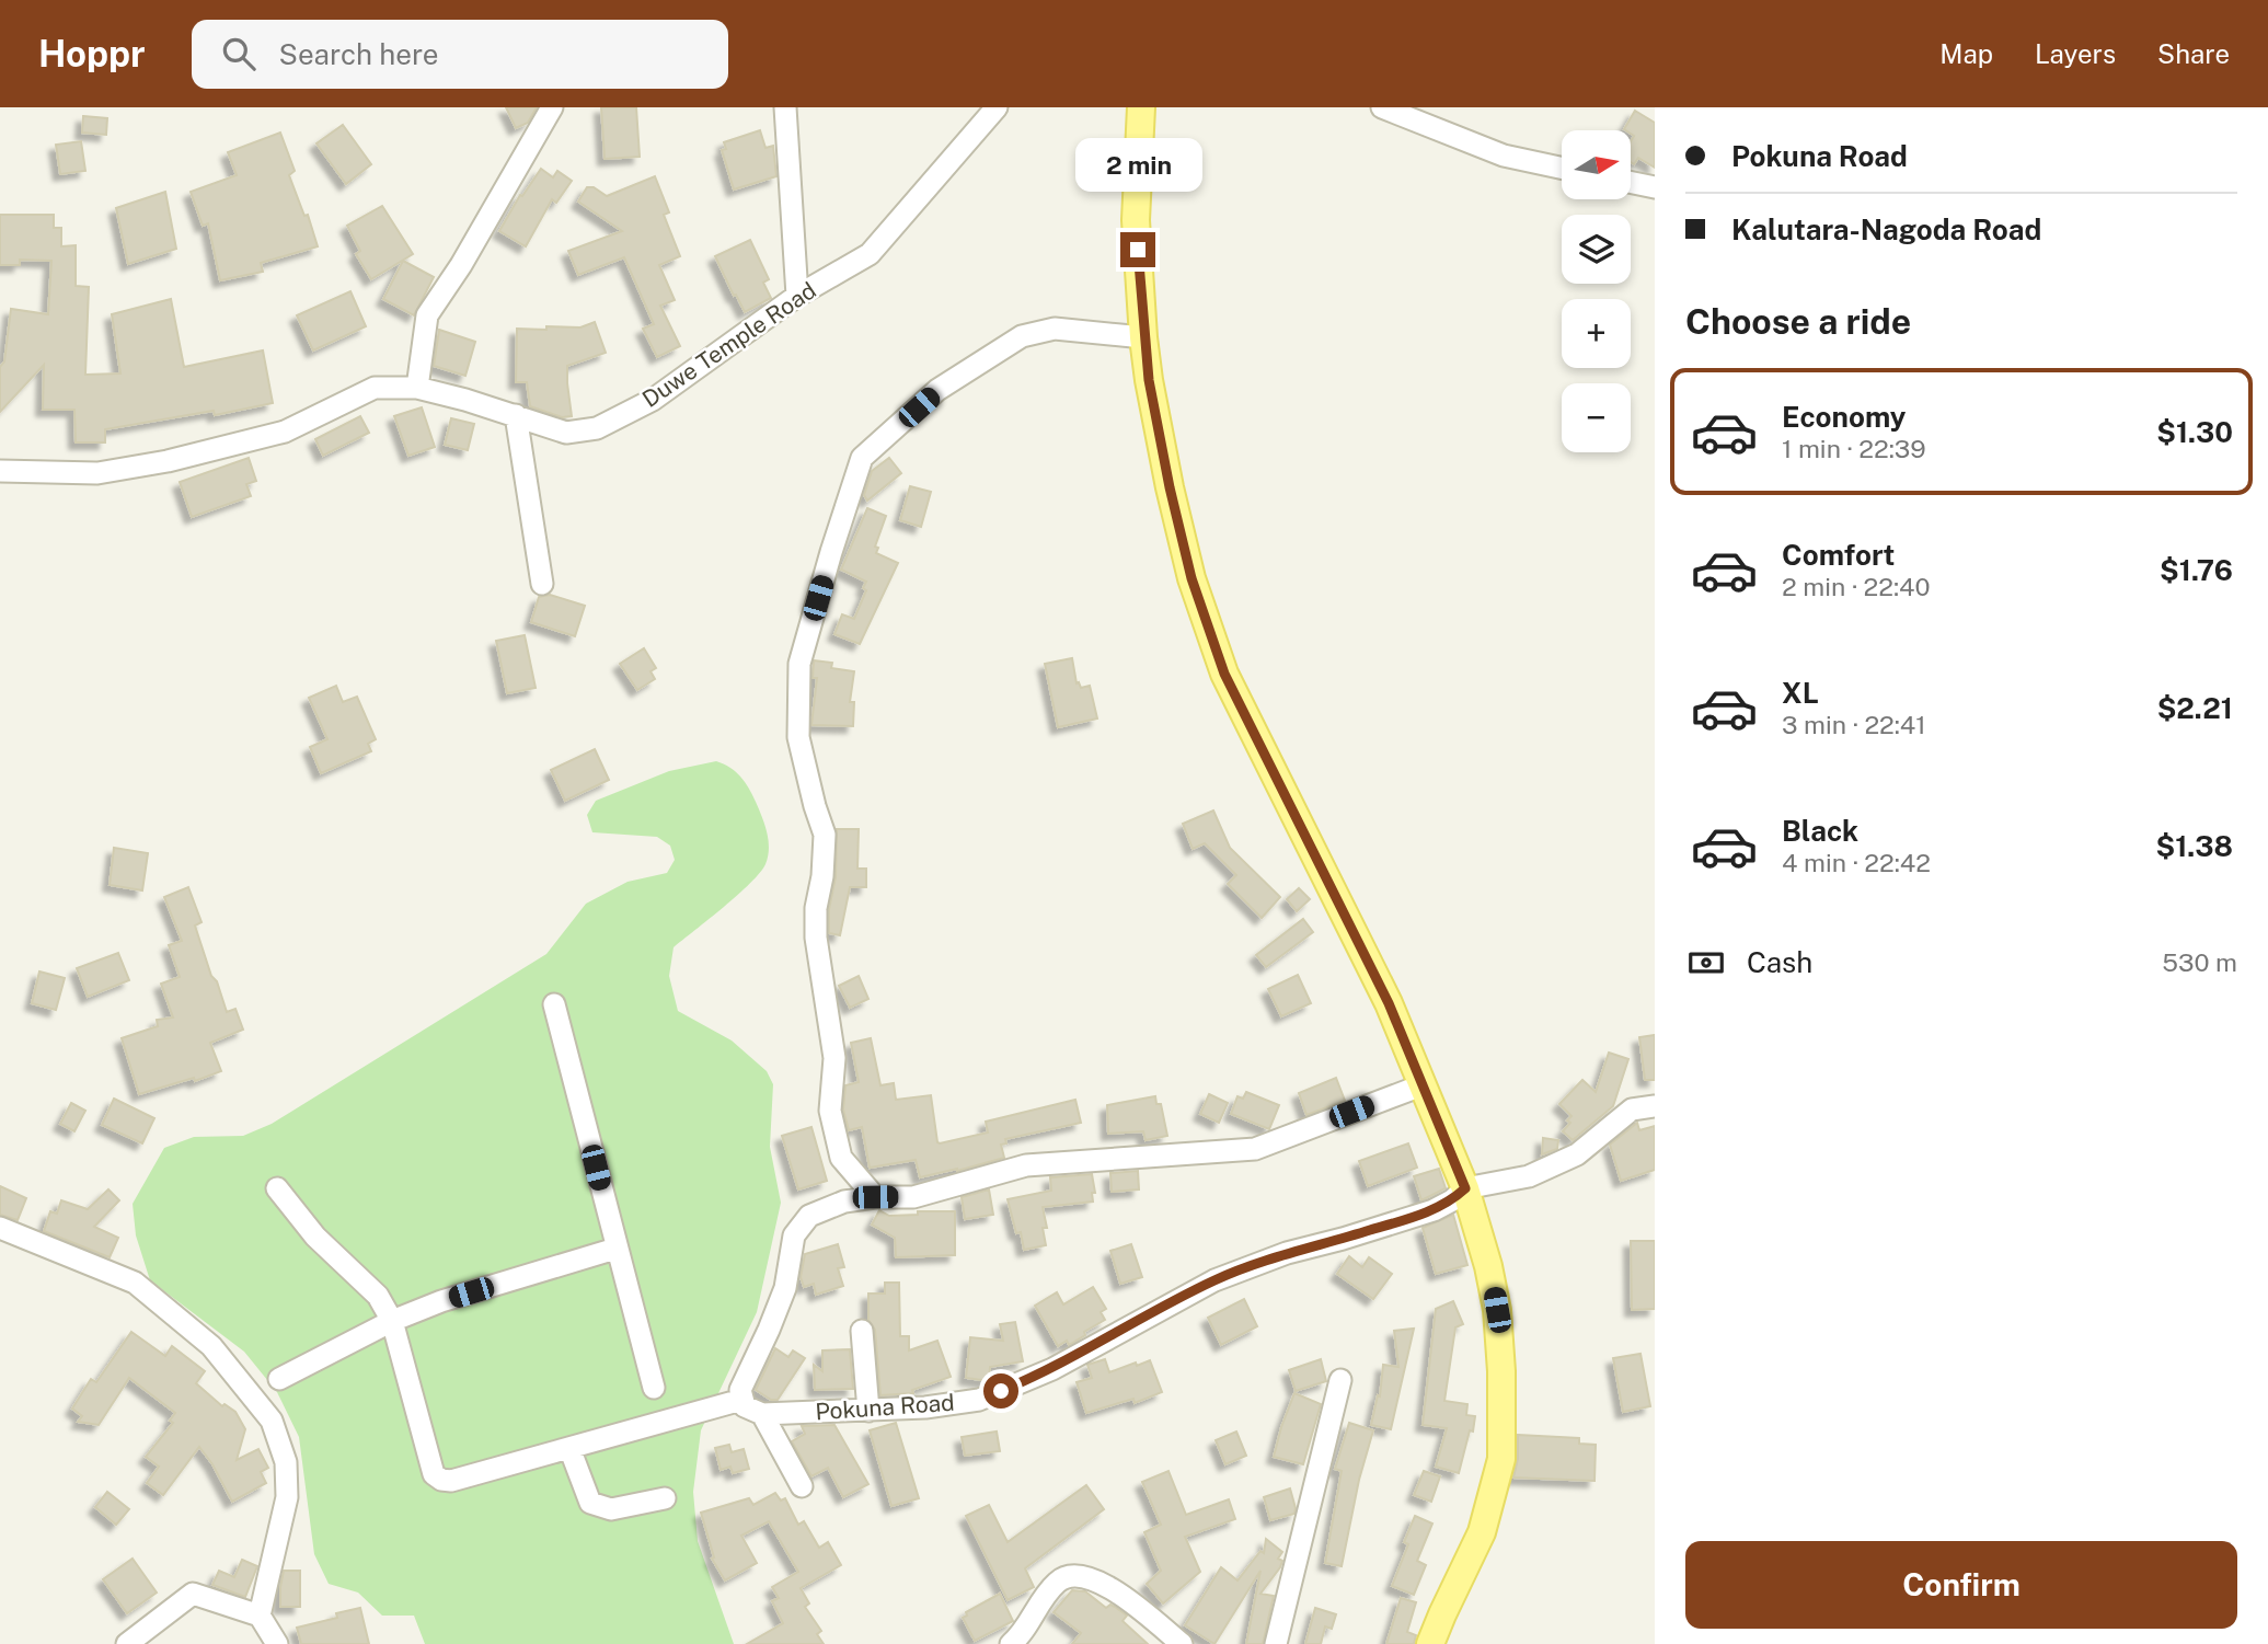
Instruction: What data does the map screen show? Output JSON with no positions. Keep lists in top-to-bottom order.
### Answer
{
  "streets": {
    "street": ["Duwe Temple Road", "Pokuna Road"]
  },
  "north": "right",
  "page": {
    "header": "Hoppr",
    "search": "Search here",
    "nav": ["Map", "Layers", "Share"],
    "banner": ["Pokuna Road", "Kalutara-Nagoda Road"],
    "map_buttons": ["+", "−"],
    "bubble": "2 min",
    "heading": "Choose a ride",
    "list": [
      {
        "name": "Economy",
        "note": "1 min · 22:39",
        "value": "$1.30"
      },
      {
        "name": "Comfort",
        "note": "2 min · 22:40",
        "value": "$1.76"
      },
      {
        "name": "XL",
        "note": "3 min · 22:41",
        "value": "$2.21"
      },
      {
        "name": "Black",
        "note": "4 min · 22:42",
        "value": "$1.38"
      }
    ],
    "pay": ["Cash", "530 m"],
    "buttons": "Confirm"
  }
}
